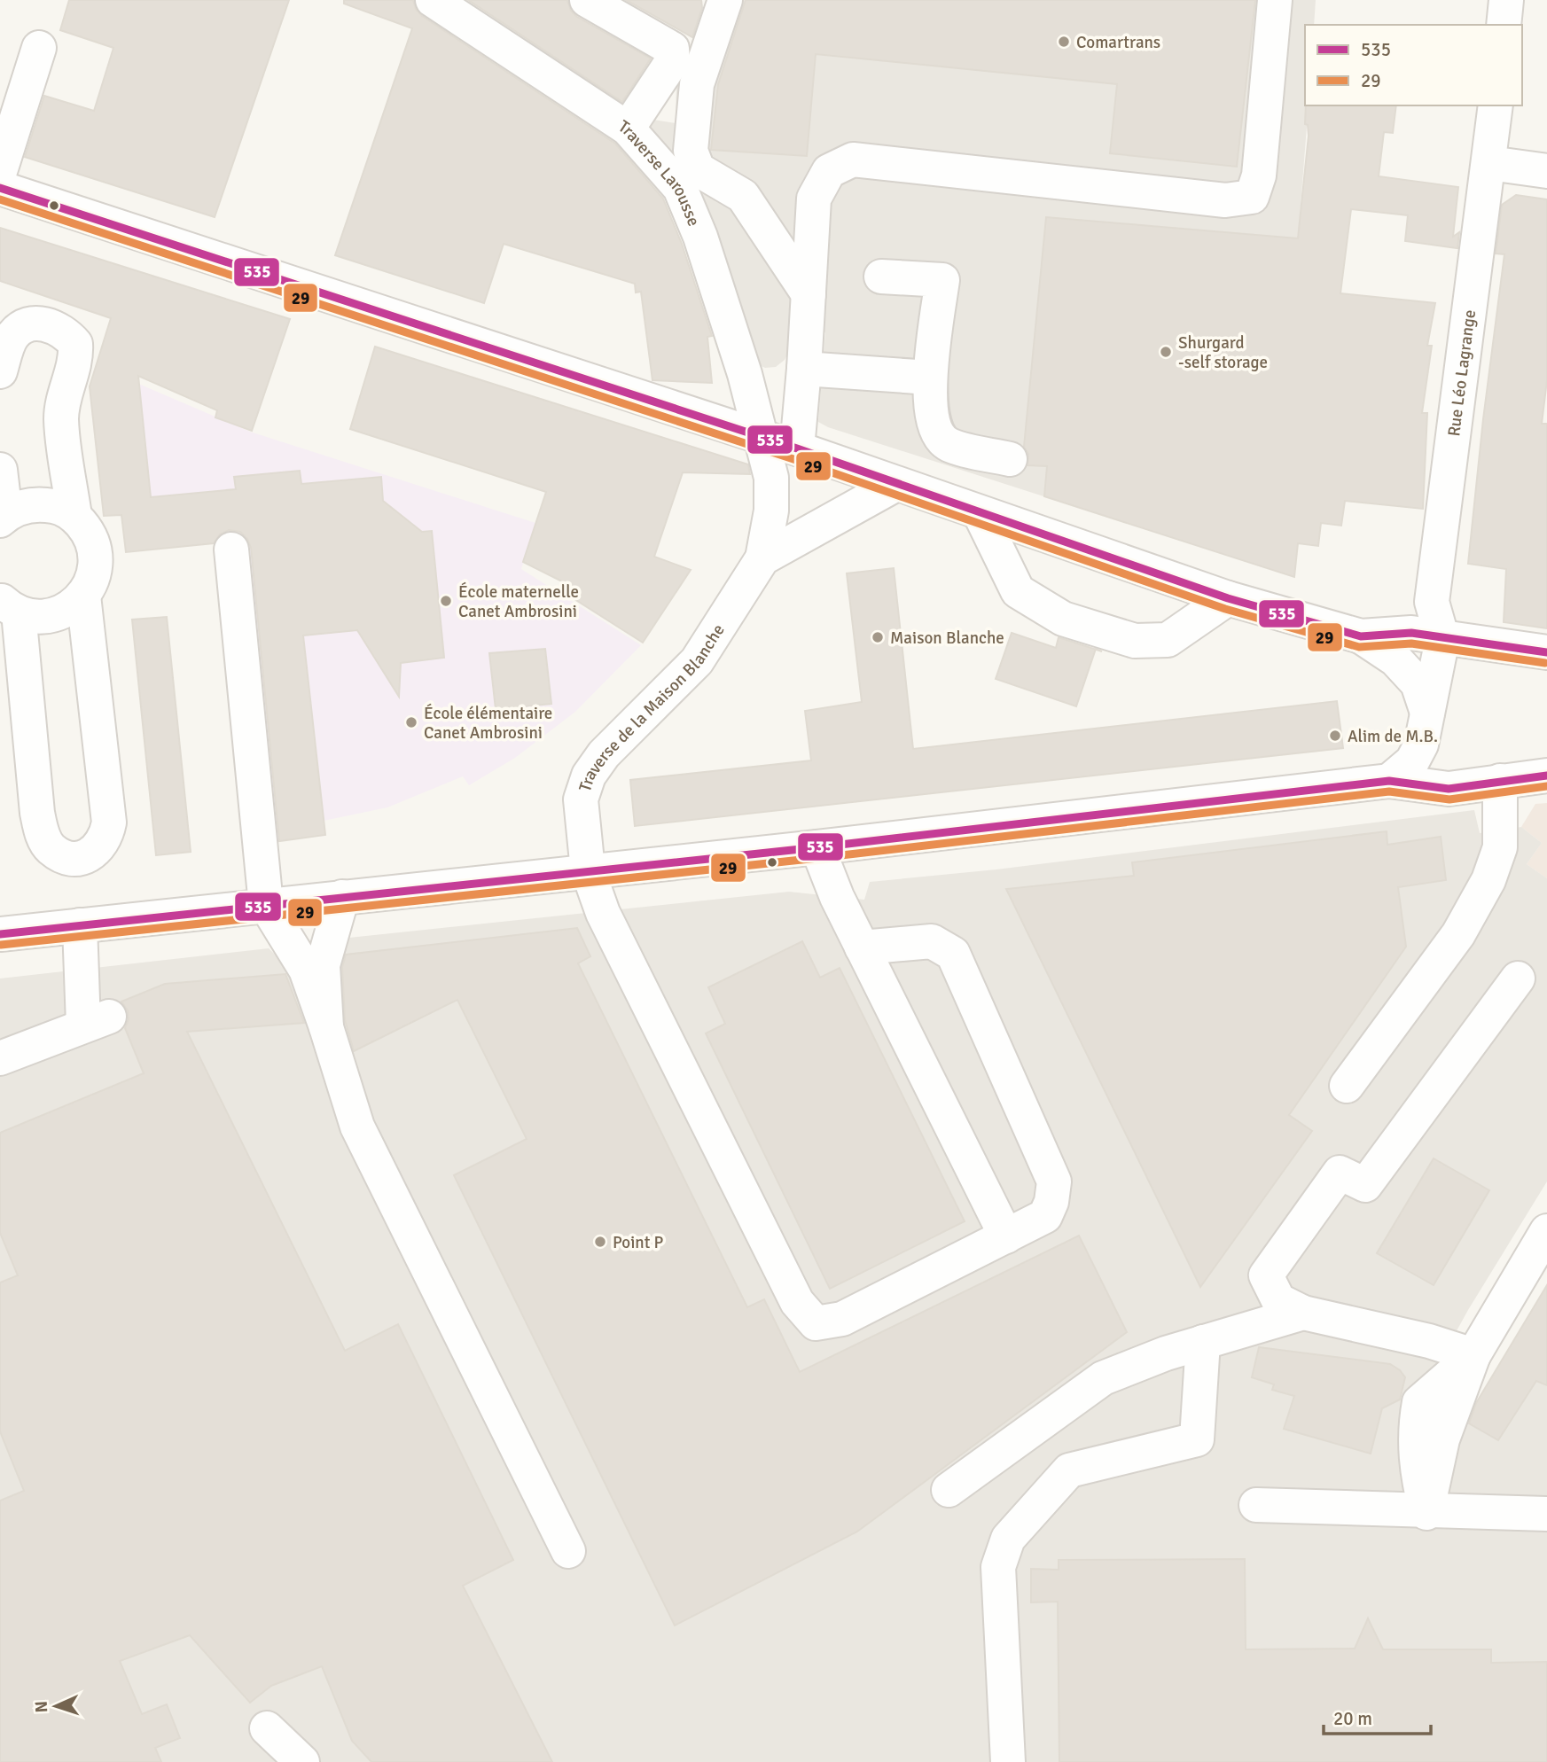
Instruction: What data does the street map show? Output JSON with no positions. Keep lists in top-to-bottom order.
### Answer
{
  "streets": {
    "street": ["Traverse Larousse", "Rue Léo Lagrange", "Traverse de la Maison Blanche"]
  },
  "crossings": [
    ["Traverse Larousse", "Traverse de la Maison Blanche"]
  ],
  "places": [
    "Comartrans",
    "Shurgard -self storage",
    "École maternelle Canet Ambrosini",
    "Maison Blanche",
    "École élémentaire Canet Ambrosini",
    "Alim de M.B.",
    "Point P"
  ],
  "lines": ["transit line 535", "transit line 29"],
  "legend": ["535", "29"],
  "scale_bar": "20 m",
  "north": "left"
}
